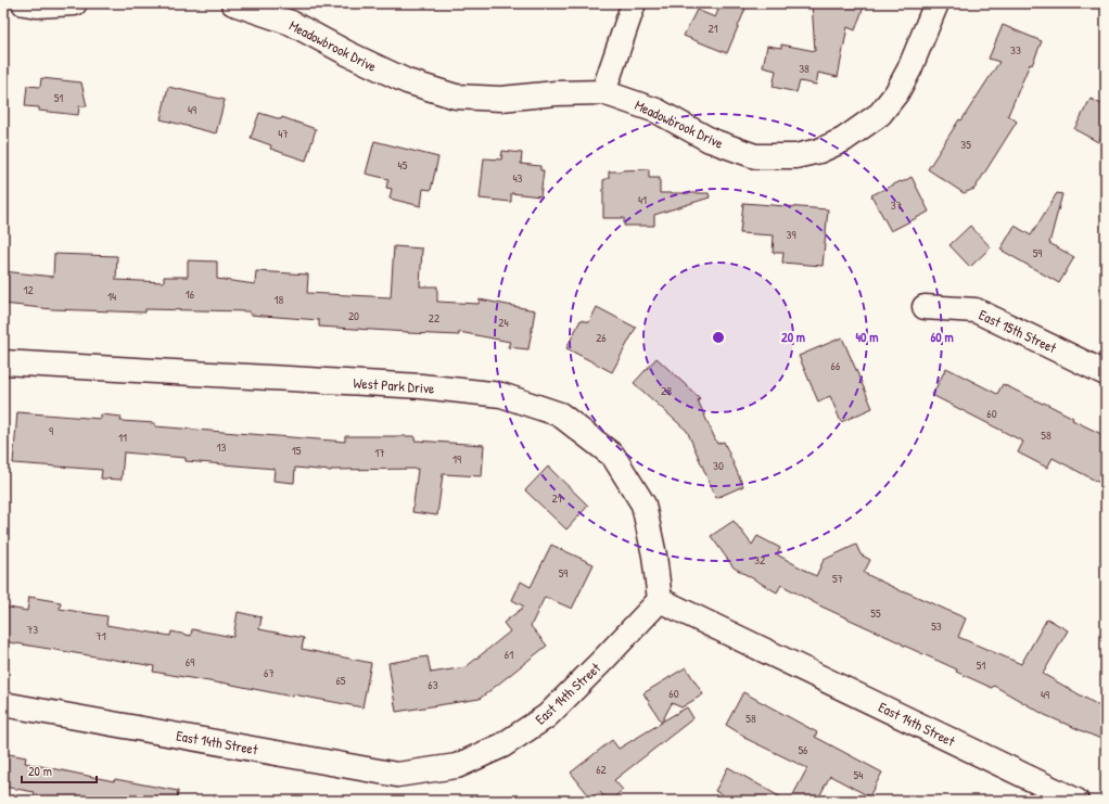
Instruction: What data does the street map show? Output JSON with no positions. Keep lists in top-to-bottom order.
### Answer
{
  "streets": {
    "street": [
      "Meadowbrook Drive",
      "East 15th Street",
      "West Park Drive",
      "East 14th Street"
    ]
  },
  "crossings": [
    ["West Park Drive", "East 14th Street"]
  ],
  "house_numbers": [
    "21",
    "33",
    "38",
    "51",
    "49",
    "47",
    "35",
    "45",
    "43",
    "41",
    "37",
    "39",
    "59",
    "12",
    "16",
    "14",
    "18",
    "20",
    "22",
    "24",
    "26",
    "66",
    "28",
    "60",
    "9",
    "58",
    "11",
    "13",
    "15",
    "17",
    "19",
    "30",
    "21",
    "32",
    "59",
    "57",
    "55",
    "53",
    "73",
    "71",
    "61",
    "69",
    "51",
    "67",
    "65",
    "63",
    "60",
    "49",
    "58",
    "56",
    "62",
    "54"
  ],
  "scale_bar": "20 m",
  "rings": ["20 m", "40 m", "60 m"]
}
